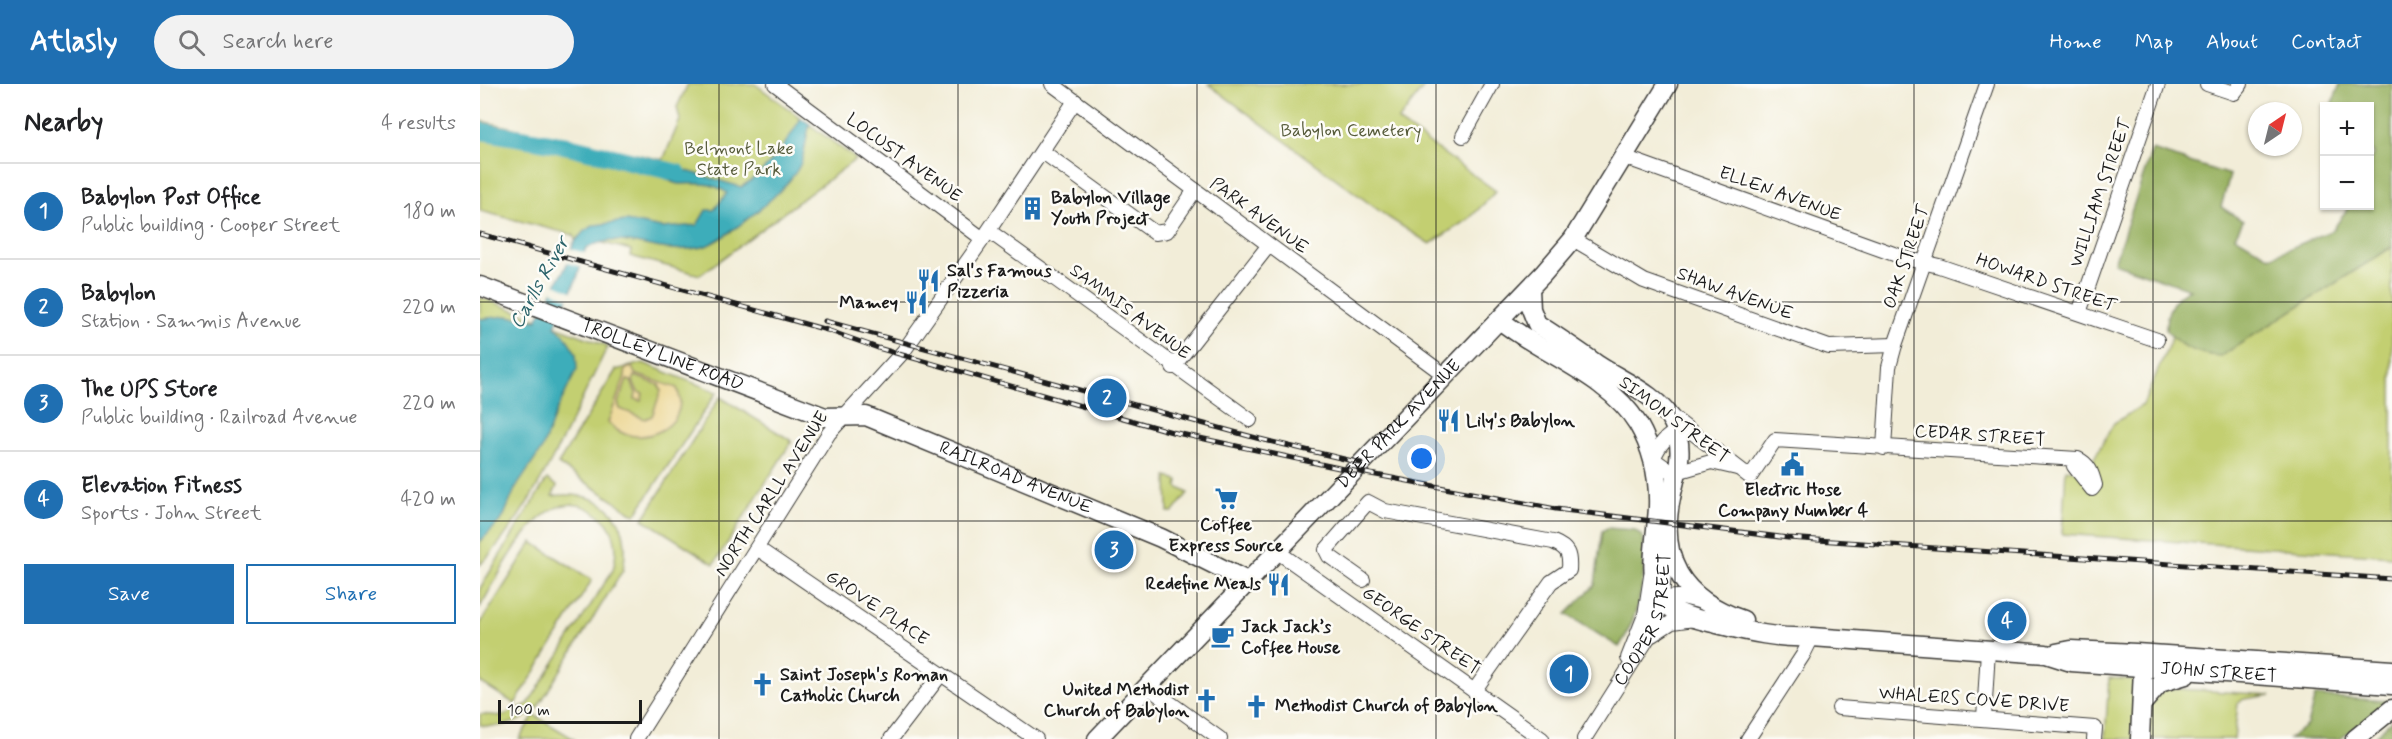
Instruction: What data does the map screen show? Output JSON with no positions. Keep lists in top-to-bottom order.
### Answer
{
  "streets": {
    "main road": [
      "TROLLEY LINE ROAD",
      "SIMON STREET",
      "DEER PARK AVENUE",
      "RAILROAD AVENUE",
      "COOPER STREET",
      "JOHN STREET"
    ],
    "street": [
      "LOCUST AVENUE",
      "WILLIAM STREET",
      "ELLEN AVENUE",
      "PARK AVENUE",
      "OAK STREET",
      "HOWARD STREET",
      "SHAW AVENUE",
      "SAMMIS AVENUE",
      "CEDAR STREET",
      "NORTH CARLL AVENUE",
      "GROVE PLACE",
      "GEORGE STREET",
      "WHALERS COVE DRIVE"
    ]
  },
  "crossings": [
    ["LOCUST AVENUE", "SAMMIS AVENUE"],
    ["LOCUST AVENUE", "NORTH CARLL AVENUE"],
    ["WILLIAM STREET", "HOWARD STREET"],
    ["ELLEN AVENUE", "OAK STREET"],
    ["ELLEN AVENUE", "HOWARD STREET"],
    ["ELLEN AVENUE", "DEER PARK AVENUE"],
    ["PARK AVENUE", "DEER PARK AVENUE"],
    ["PARK AVENUE", "NORTH CARLL AVENUE"],
    ["OAK STREET", "HOWARD STREET"],
    ["OAK STREET", "SHAW AVENUE"],
    ["OAK STREET", "SIMON STREET"],
    ["OAK STREET", "CEDAR STREET"],
    ["SHAW AVENUE", "DEER PARK AVENUE"],
    ["SAMMIS AVENUE", "NORTH CARLL AVENUE"],
    ["TROLLEY LINE ROAD", "RAILROAD AVENUE"],
    ["TROLLEY LINE ROAD", "NORTH CARLL AVENUE"],
    ["SIMON STREET", "DEER PARK AVENUE"],
    ["SIMON STREET", "CEDAR STREET"],
    ["SIMON STREET", "COOPER STREET"],
    ["DEER PARK AVENUE", "RAILROAD AVENUE"],
    ["DEER PARK AVENUE", "GEORGE STREET"],
    ["RAILROAD AVENUE", "NORTH CARLL AVENUE"],
    ["NORTH CARLL AVENUE", "GROVE PLACE"],
    ["COOPER STREET", "JOHN STREET"]
  ],
  "water": ["Carlls River"],
  "parks": ["Babylon Cemetery", "Belmont Lake State Park"],
  "places": {
    "building": ["Babylon Village Youth Project"],
    "restaurant": [
      "Sal's Famous Pizzeria",
      "Mamey",
      "Lily's Babylon",
      "Redefine Meals"
    ],
    "public building": ["Electric Hose Company Number 4"],
    "supermarket": ["Coffee Express Source"],
    "cafe": ["Jack Jack’s Coffee House"],
    "church": ["Saint Joseph's Roman Catholic Church", "United Methodist Church of Babylon", "Methodist Church of Babylon"]
  },
  "scale_bar": "100 m",
  "north": "top right",
  "page": {
    "header": "Atlasly",
    "search": "Search here",
    "nav": [
      "Home",
      "Map",
      "About",
      "Contact"
    ],
    "heading": ["Nearby", "4 results"],
    "map_buttons": ["+", "−"],
    "list": [
      {
        "mark": "1",
        "name": "Babylon Post Office",
        "note": "Public building · Cooper Street",
        "value": "180 m"
      },
      {
        "mark": "2",
        "name": "Babylon",
        "note": "Station · Sammis Avenue",
        "value": "220 m"
      },
      {
        "mark": "3",
        "name": "The UPS Store",
        "note": "Public building · Railroad Avenue",
        "value": "220 m"
      },
      {
        "mark": "4",
        "name": "Elevation Fitness",
        "note": "Sports · John Street",
        "value": "420 m"
      }
    ],
    "pins": [
      "2",
      "3",
      "4",
      "1"
    ],
    "buttons": ["Save", "Share"],
    "scale": "100 m"
  }
}
